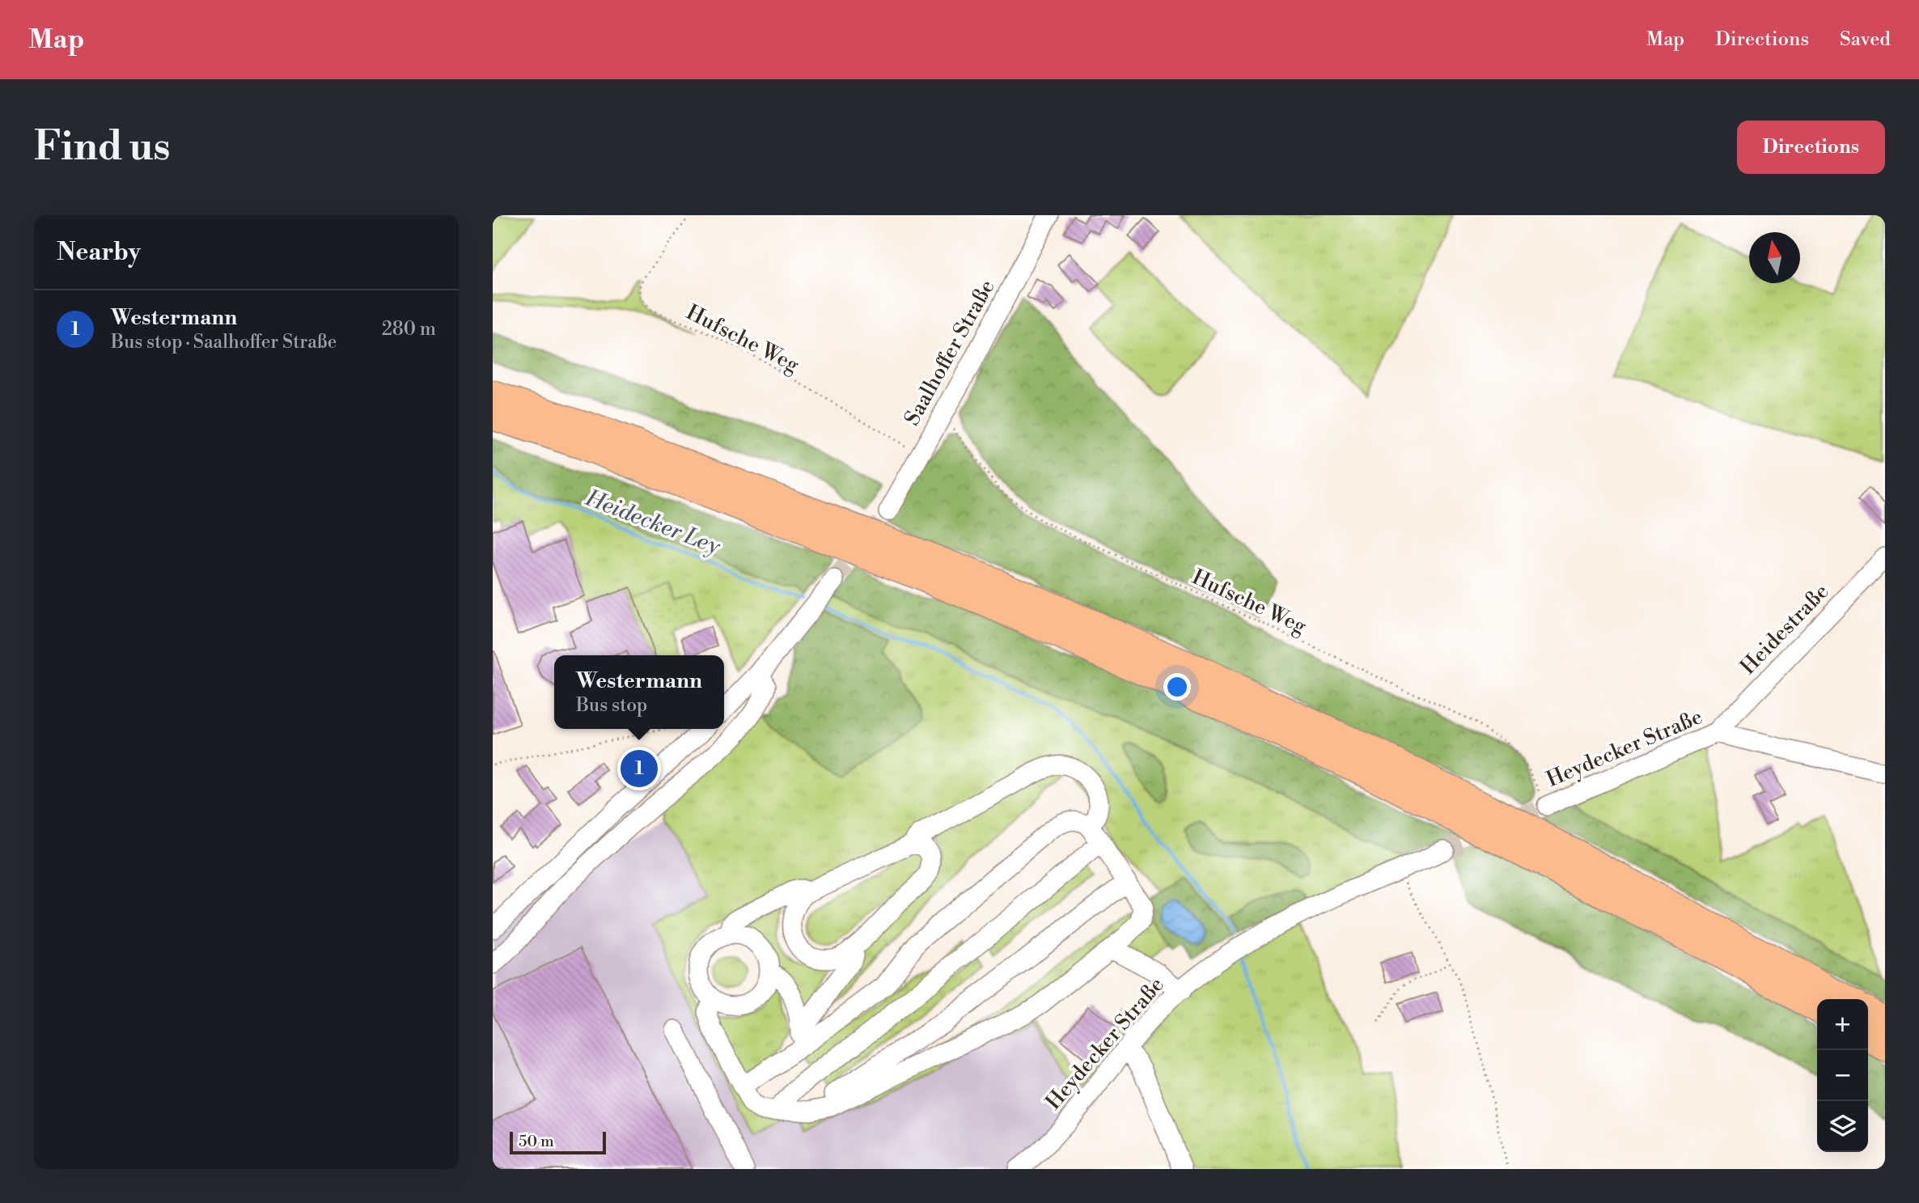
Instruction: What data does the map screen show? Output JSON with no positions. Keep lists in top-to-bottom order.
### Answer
{
  "streets": {
    "street": ["Saalhoffer Straße", "Heidestraße", "Heydecker Straße"],
    "path": ["Hufsche Weg"]
  },
  "crossings": [
    ["Hufsche Weg", "Saalhoffer Straße"],
    ["Hufsche Weg", "Heydecker Straße"],
    ["Heidestraße", "Heydecker Straße"]
  ],
  "water": ["Heidecker Ley"],
  "scale_bar": "50 m",
  "north": "top",
  "page": {
    "header": "Map",
    "nav": ["Map", "Directions", "Saved"],
    "buttons": "Directions",
    "title": "Find us",
    "heading": "Nearby",
    "list": [
      {
        "mark": "1",
        "name": "Westermann",
        "note": "Bus stop · Saalhoffer Straße",
        "value": "280 m"
      }
    ],
    "popup": ["Westermann", "Bus stop"],
    "pins": "1",
    "map_buttons": ["+", "−"],
    "scale": "50 m"
  }
}
